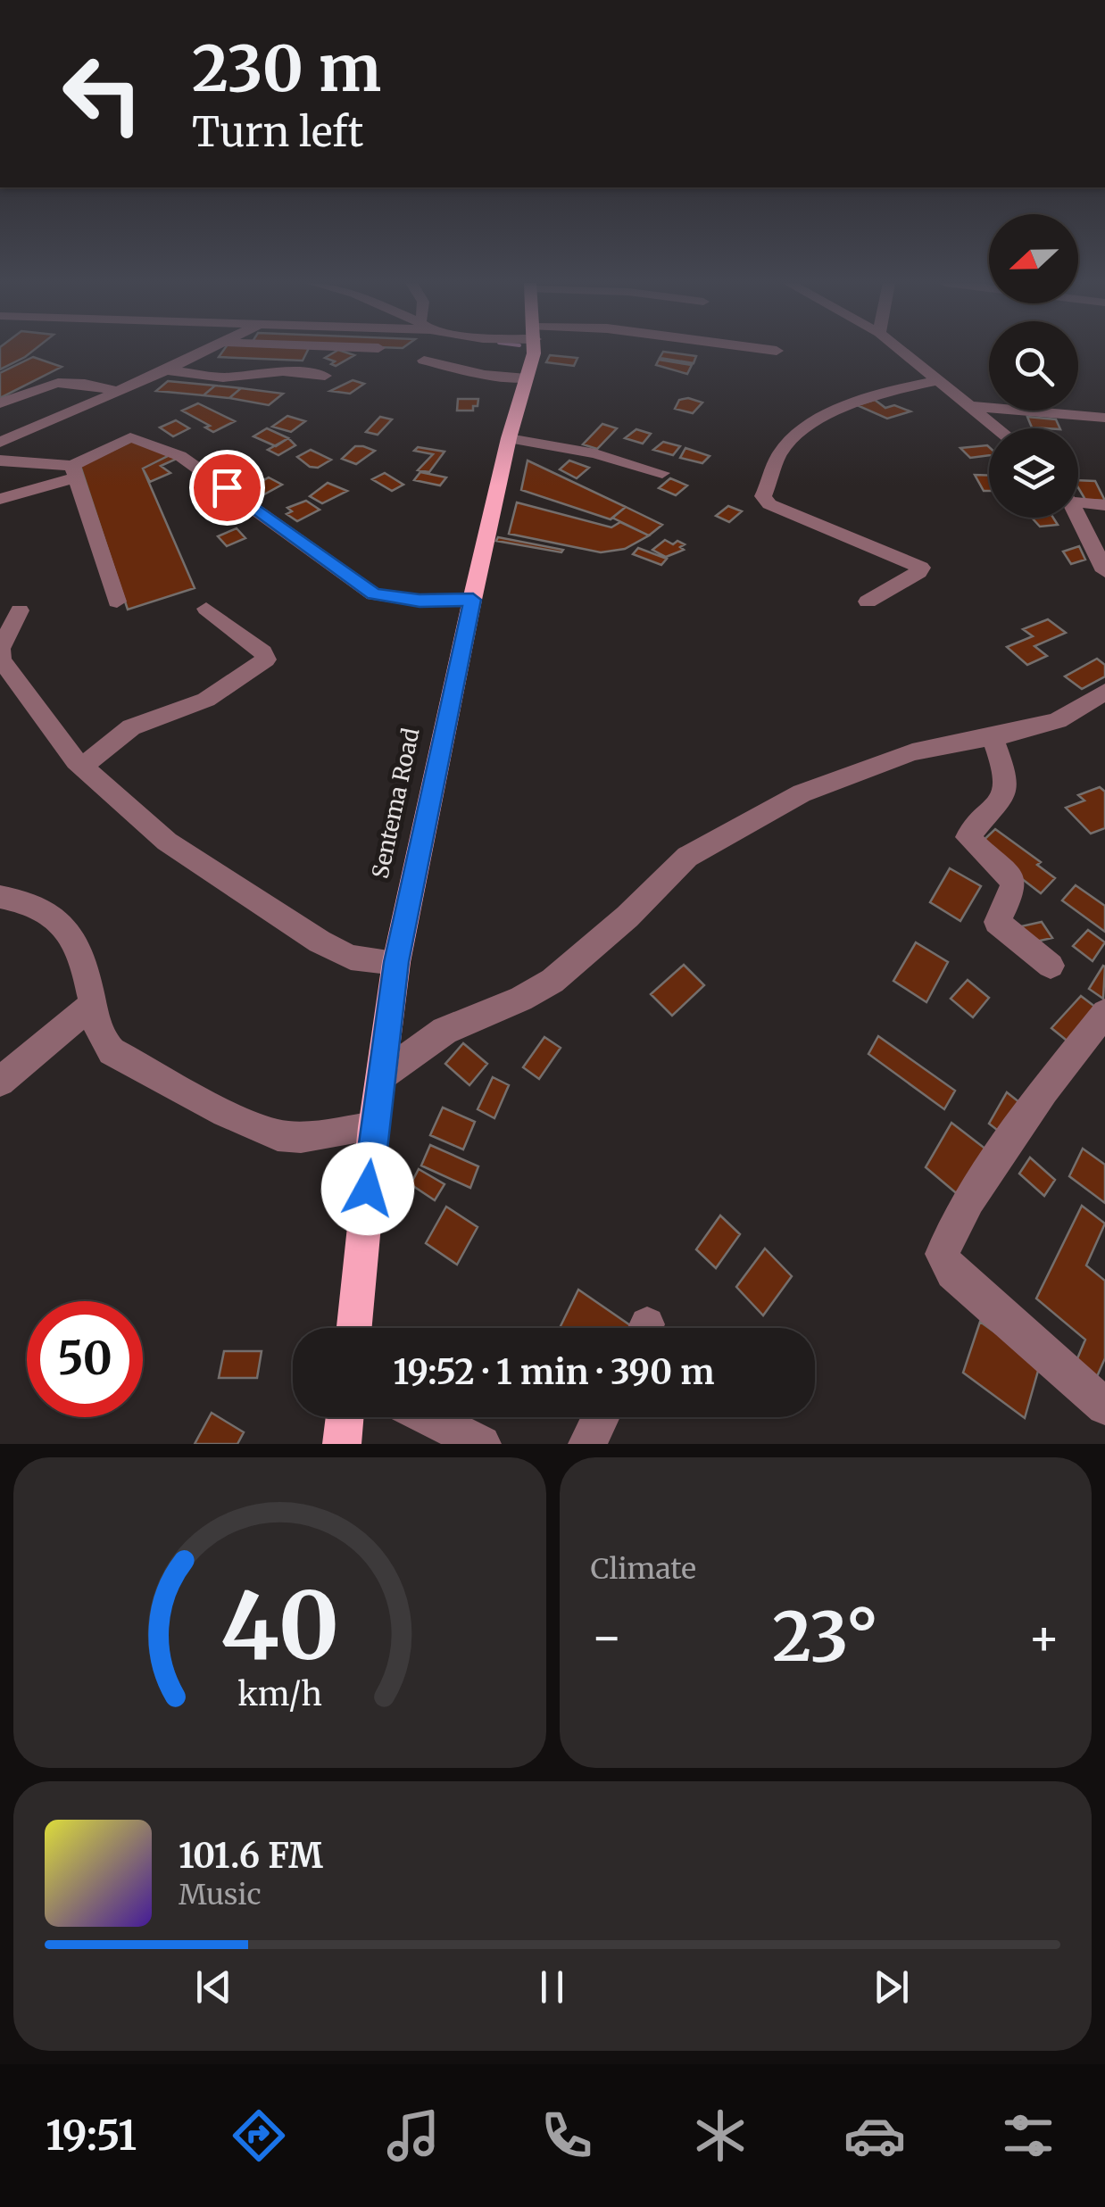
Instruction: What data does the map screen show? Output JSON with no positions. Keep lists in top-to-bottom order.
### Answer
{
  "streets": {
    "main road": ["Sentema Road"]
  },
  "north": "left",
  "page": {
    "turn": ["230 m", "Turn left"],
    "limit": "50",
    "trip": "19:52 · 1 min · 390 m",
    "tile": "Climate",
    "heat": ["−", "23°", "+"],
    "song": ["101.6 FM", "Music"],
    "tabs": "19:51",
    "gauge": ["40", "km/h"]
  }
}
